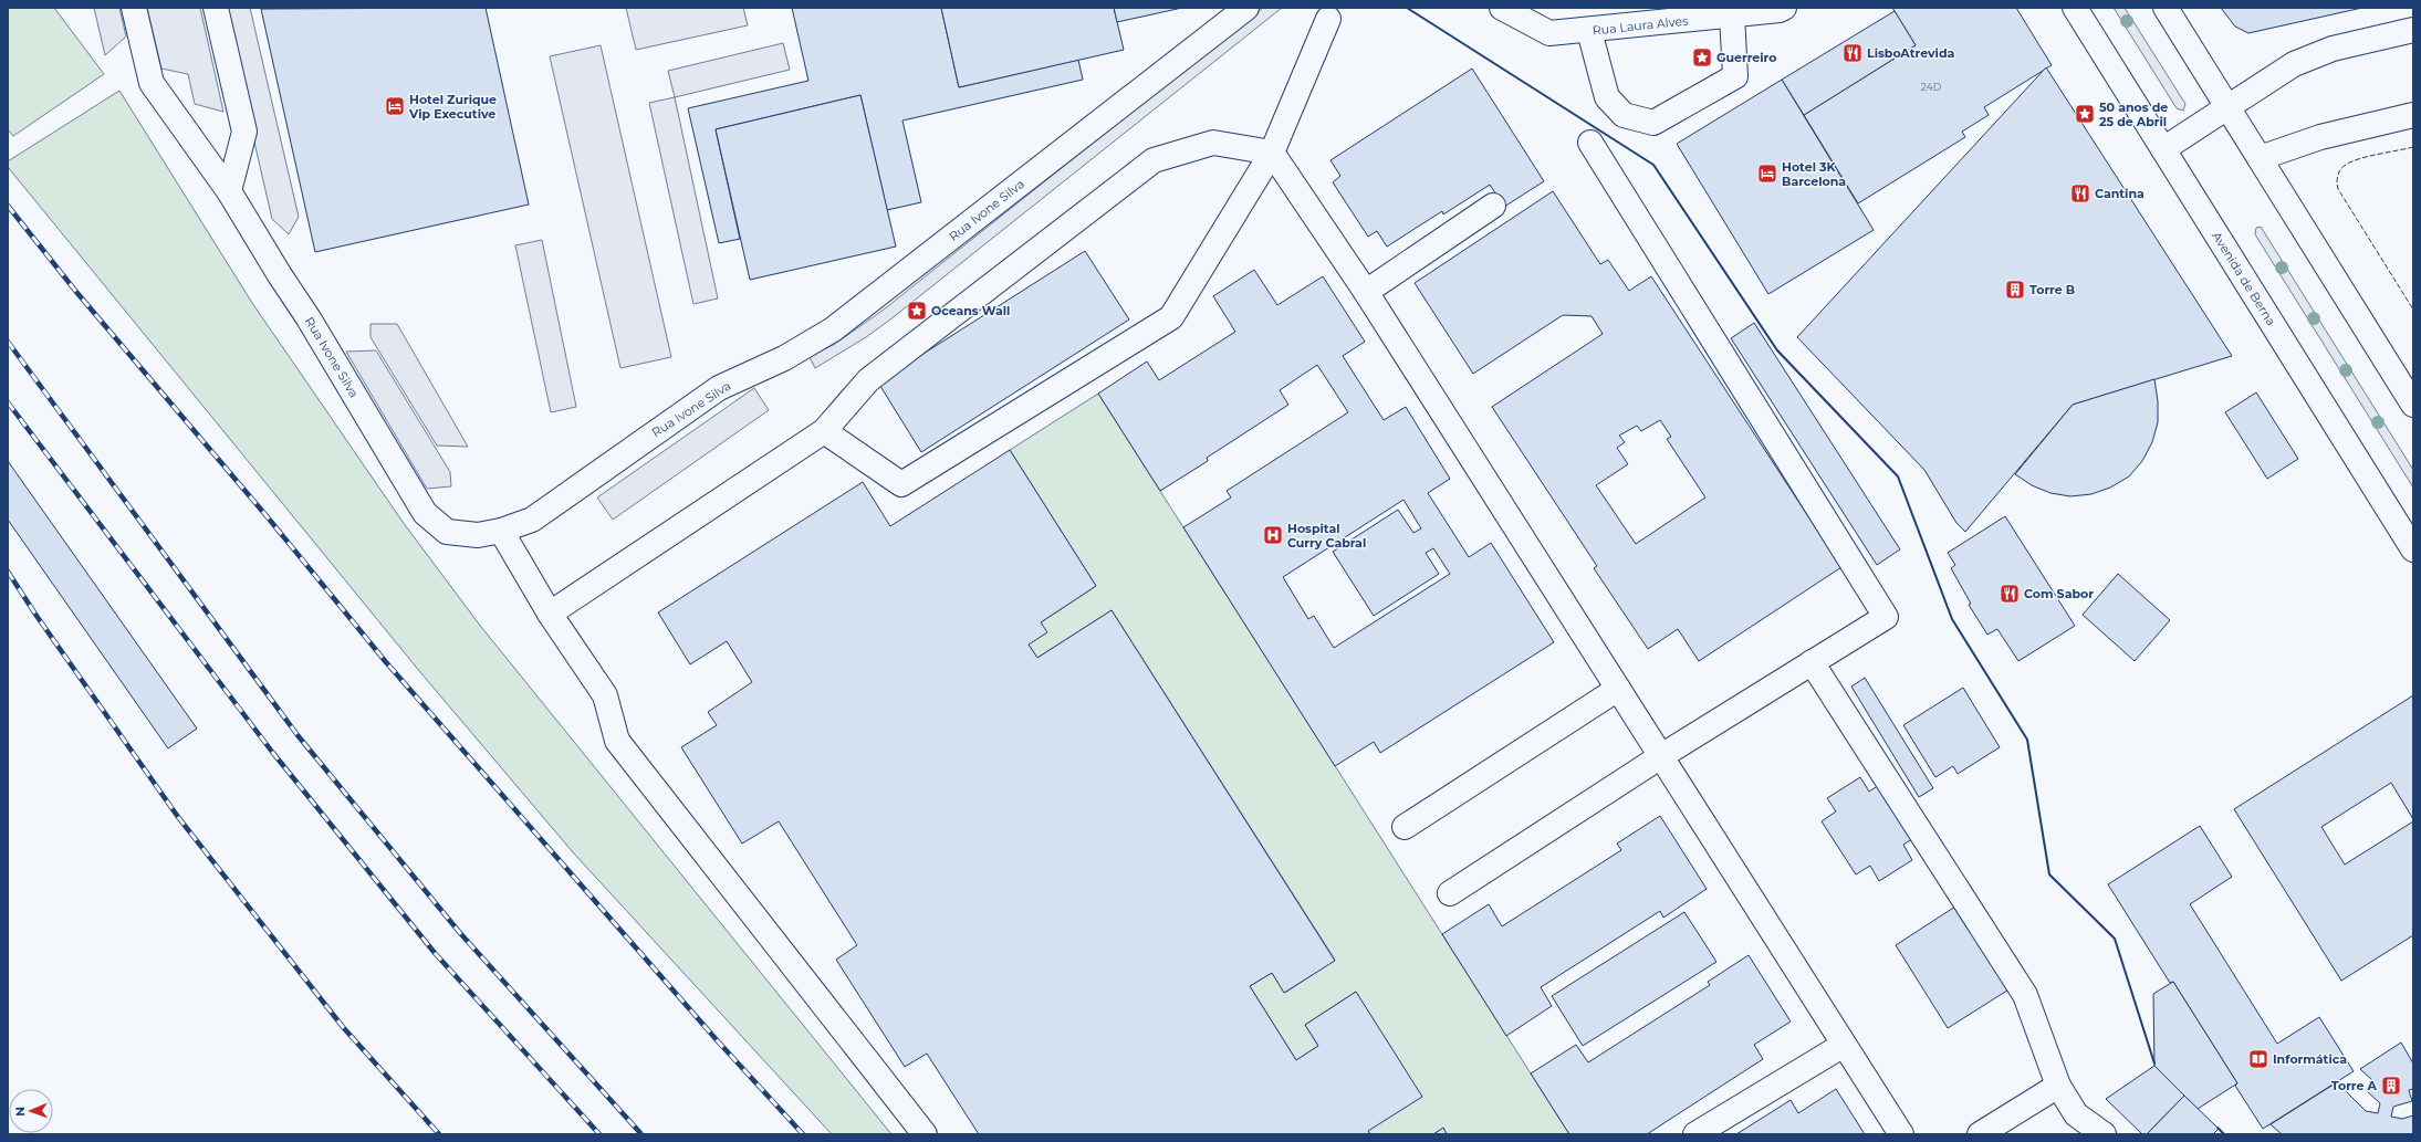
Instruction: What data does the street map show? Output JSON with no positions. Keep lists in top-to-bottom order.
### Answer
{
  "streets": {
    "street": ["Rua Laura Alves", "Rua Ivone Silva", "Avenida de Berna"]
  },
  "places": {
    "restaurant": ["LisboAtrevida", "Cantina", "Com Sabor"],
    "place": ["Guerreiro", "50 anos de 25 de Abril", "Oceans Wall"],
    "hotel": ["Hotel Zurique Vip Executive", "Hotel 3K Barcelona"],
    "building": ["Torre B", "Torre A"],
    "hospital": ["Hospital Curry Cabral"],
    "library": ["Informática"]
  },
  "house_numbers": ["24D"],
  "north": "left"
}
